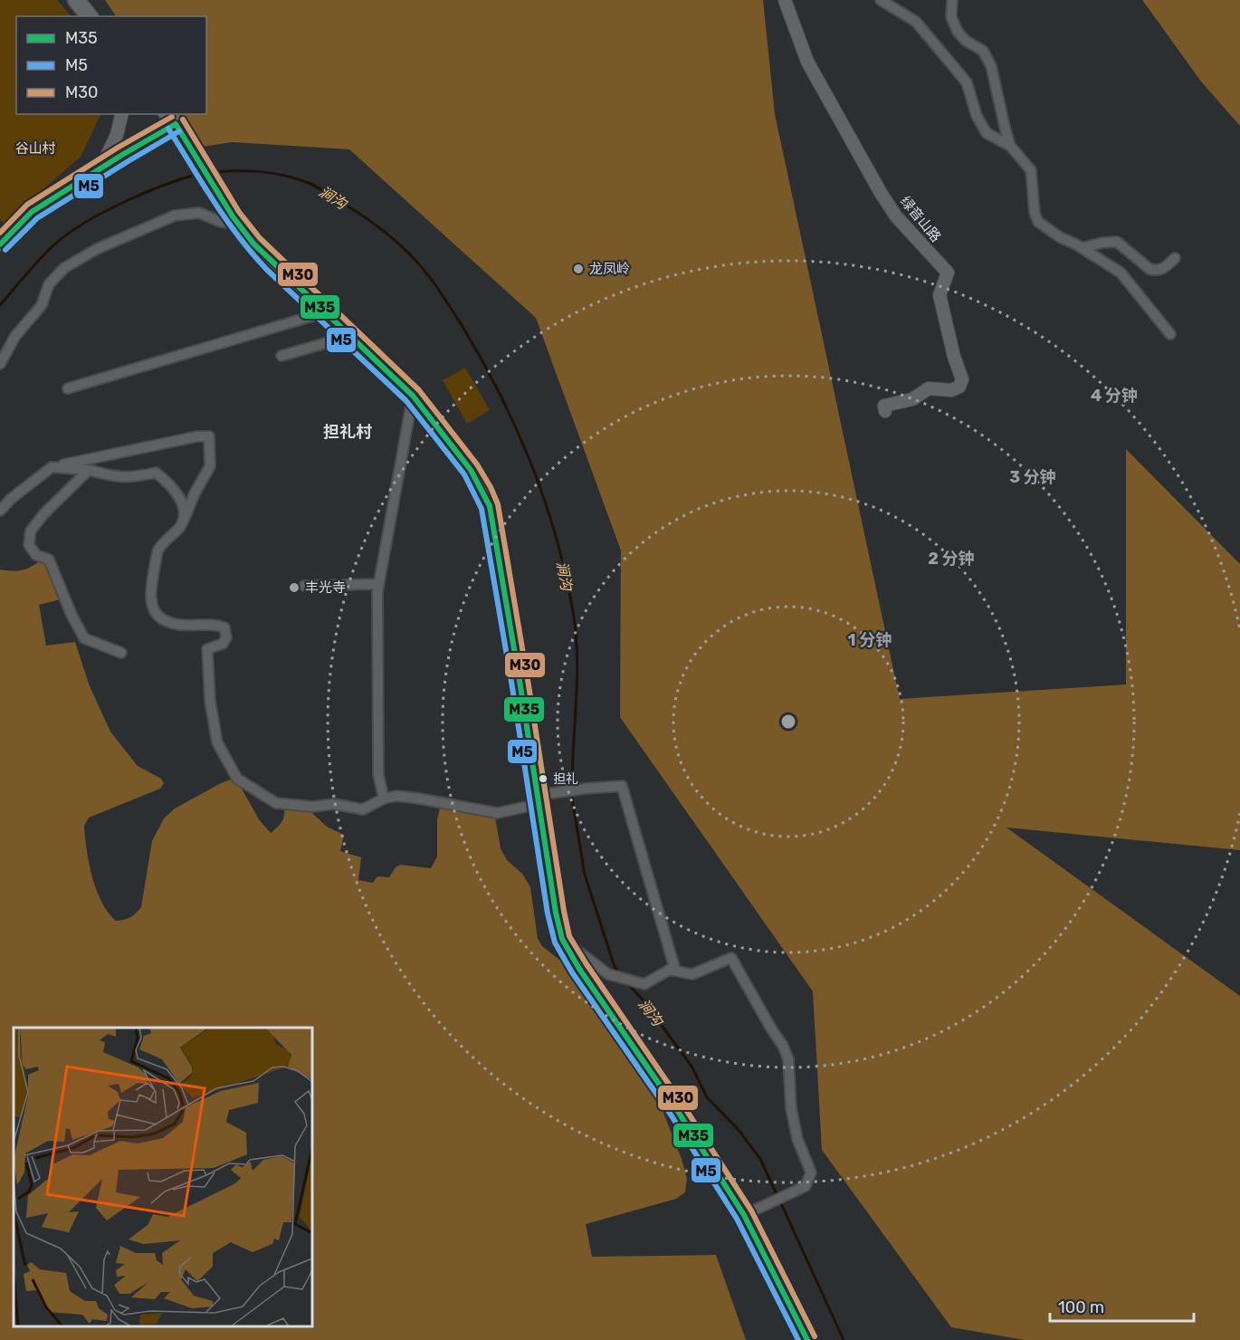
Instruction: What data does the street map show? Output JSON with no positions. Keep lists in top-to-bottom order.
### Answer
{
  "streets": {
    "street": ["绿音山路"]
  },
  "districts": ["担礼村"],
  "water": ["涧沟"],
  "parks": ["谷山村"],
  "places": ["龙凤岭", "丰光寺", "担礼"],
  "lines": ["transit line M30", "transit line M35", "transit line M5"],
  "legend": ["M35", "M5", "M30"],
  "scale_bar": "100 m",
  "rings": [
    "4 分钟",
    "3 分钟",
    "2 分钟",
    "1 分钟"
  ]
}
